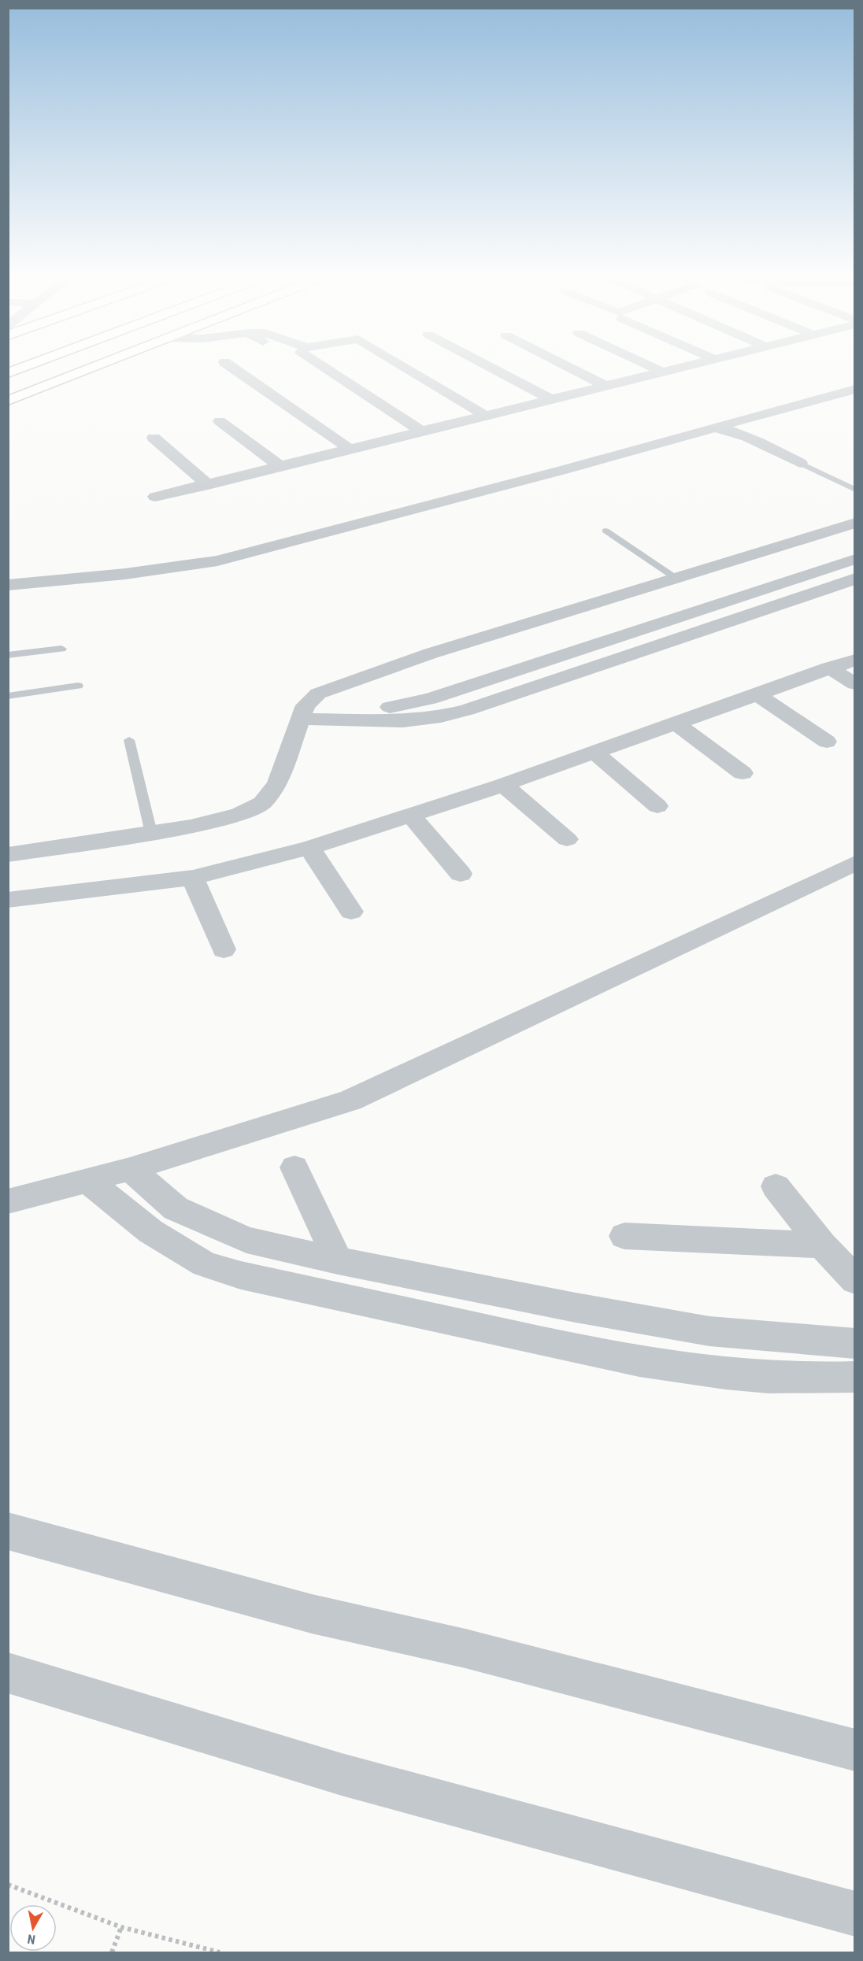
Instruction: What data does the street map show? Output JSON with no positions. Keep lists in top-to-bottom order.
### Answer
{
  "north": "bottom"
}
